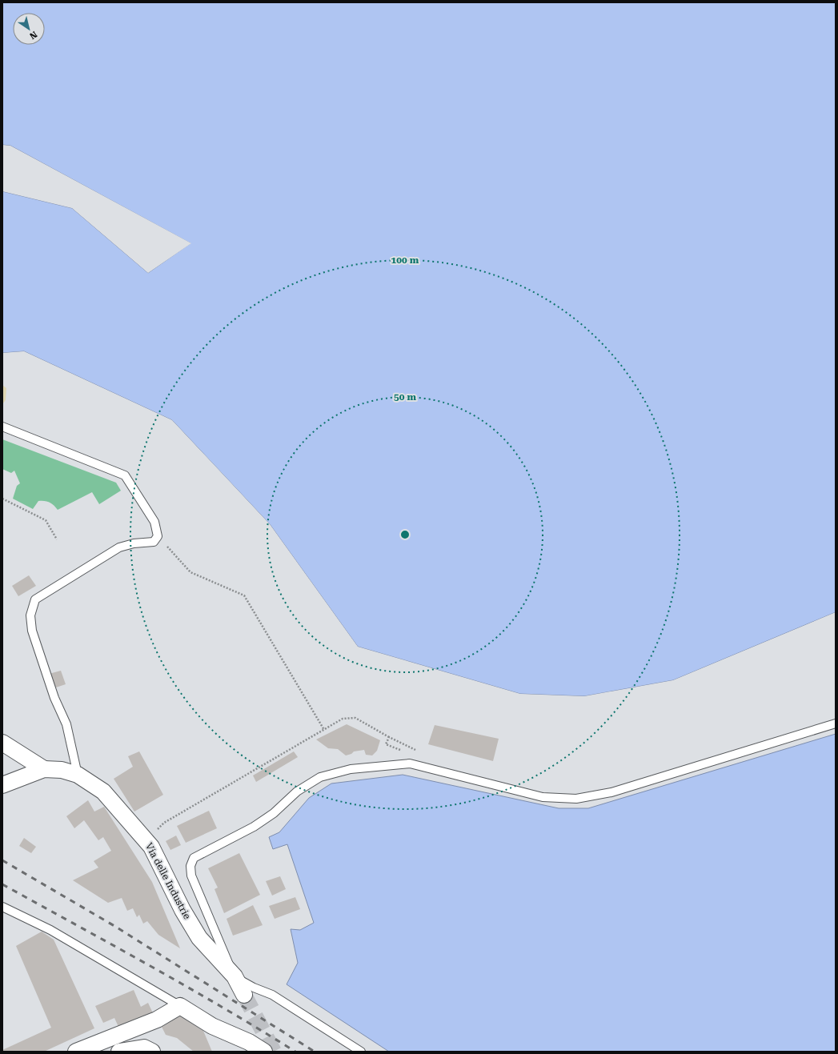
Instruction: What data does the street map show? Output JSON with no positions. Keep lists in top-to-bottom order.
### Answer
{
  "streets": {
    "street": ["Via delle Industrie"]
  },
  "north": "bottom right",
  "rings": ["100 m", "50 m"]
}
